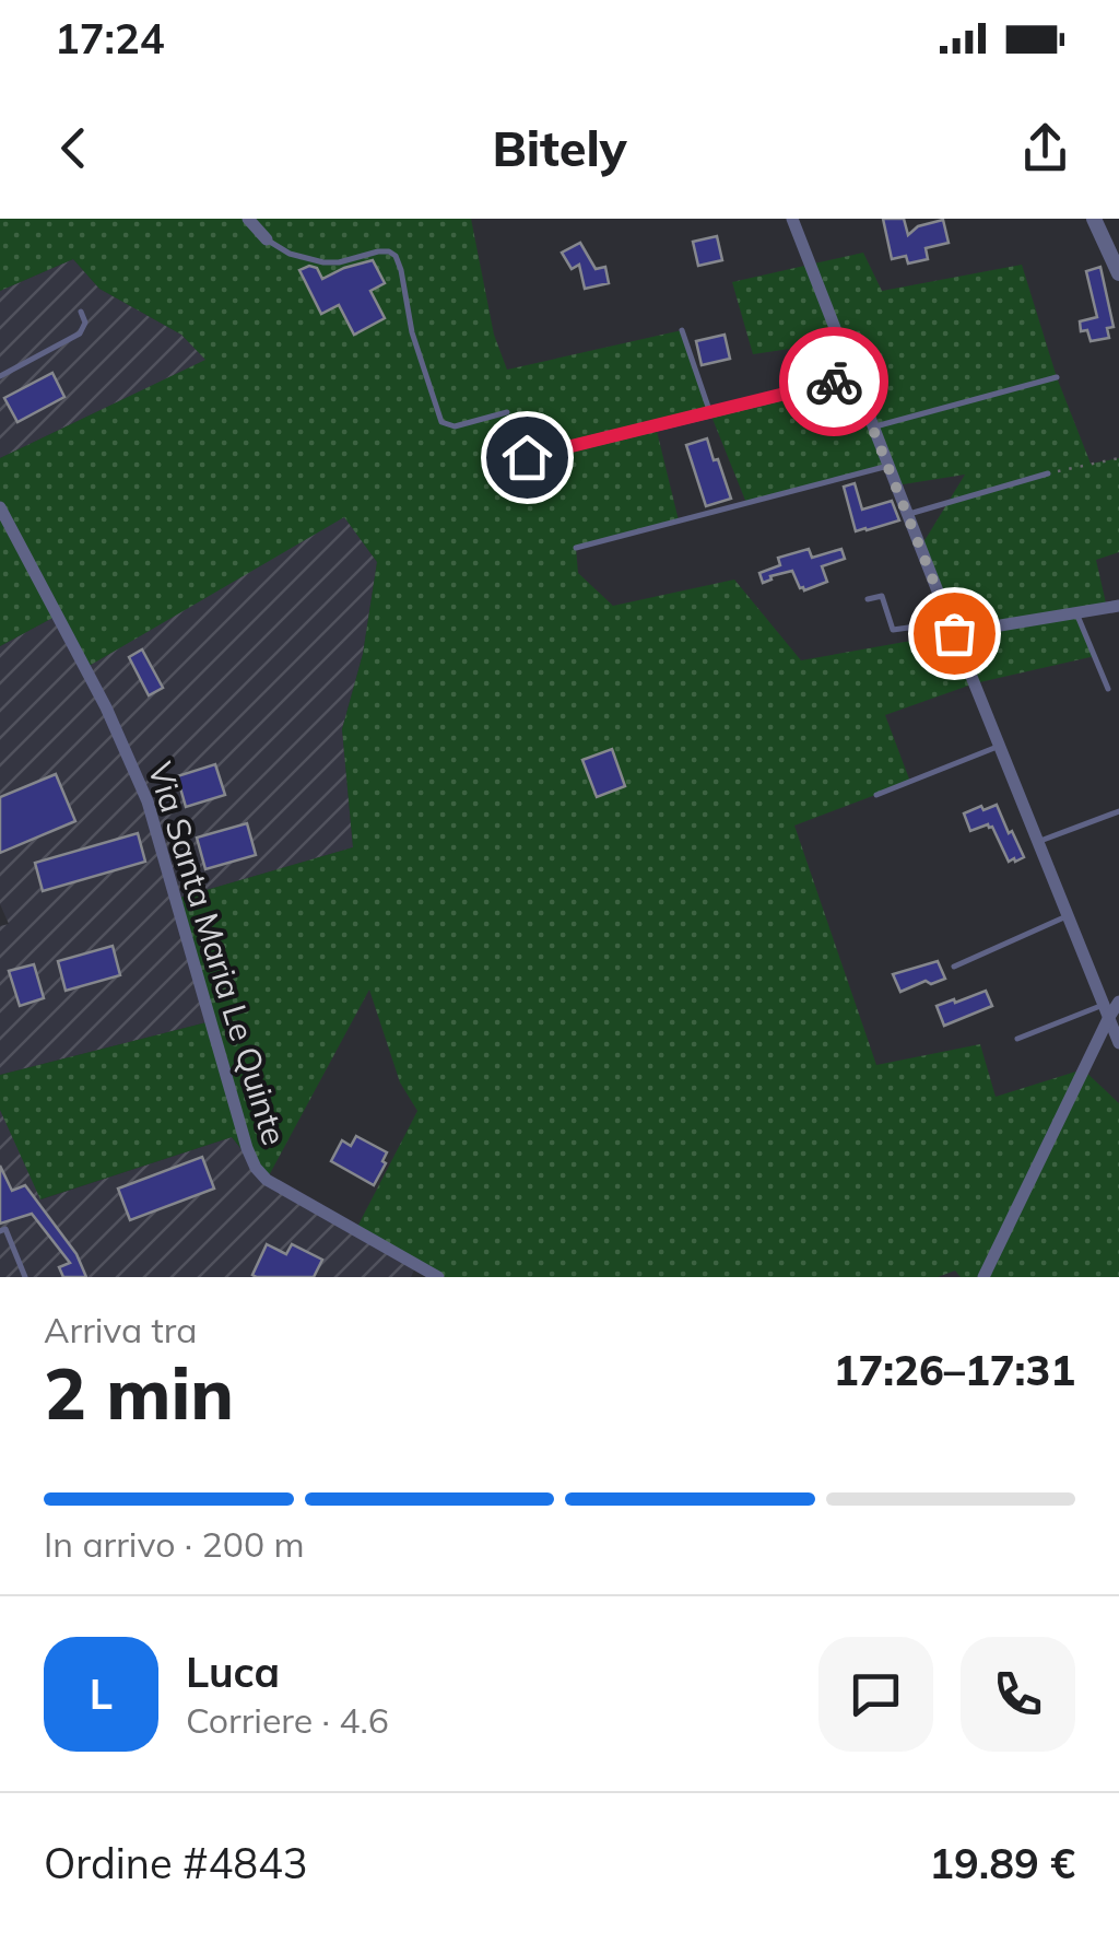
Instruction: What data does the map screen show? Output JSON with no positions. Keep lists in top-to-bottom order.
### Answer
{
  "streets": {
    "street": ["Via Santa Maria Le Quinte"]
  },
  "page": {
    "status": "17:24",
    "header": "Bitely",
    "heading": ["2 min", "Arriva tra", "17:26–17:31"],
    "panel": [
      "Luca",
      "Corriere · 4.6",
      "Ordine #4843",
      "19.89 €"
    ],
    "bar": "In arrivo · 200 m",
    "round": "L"
  }
}
